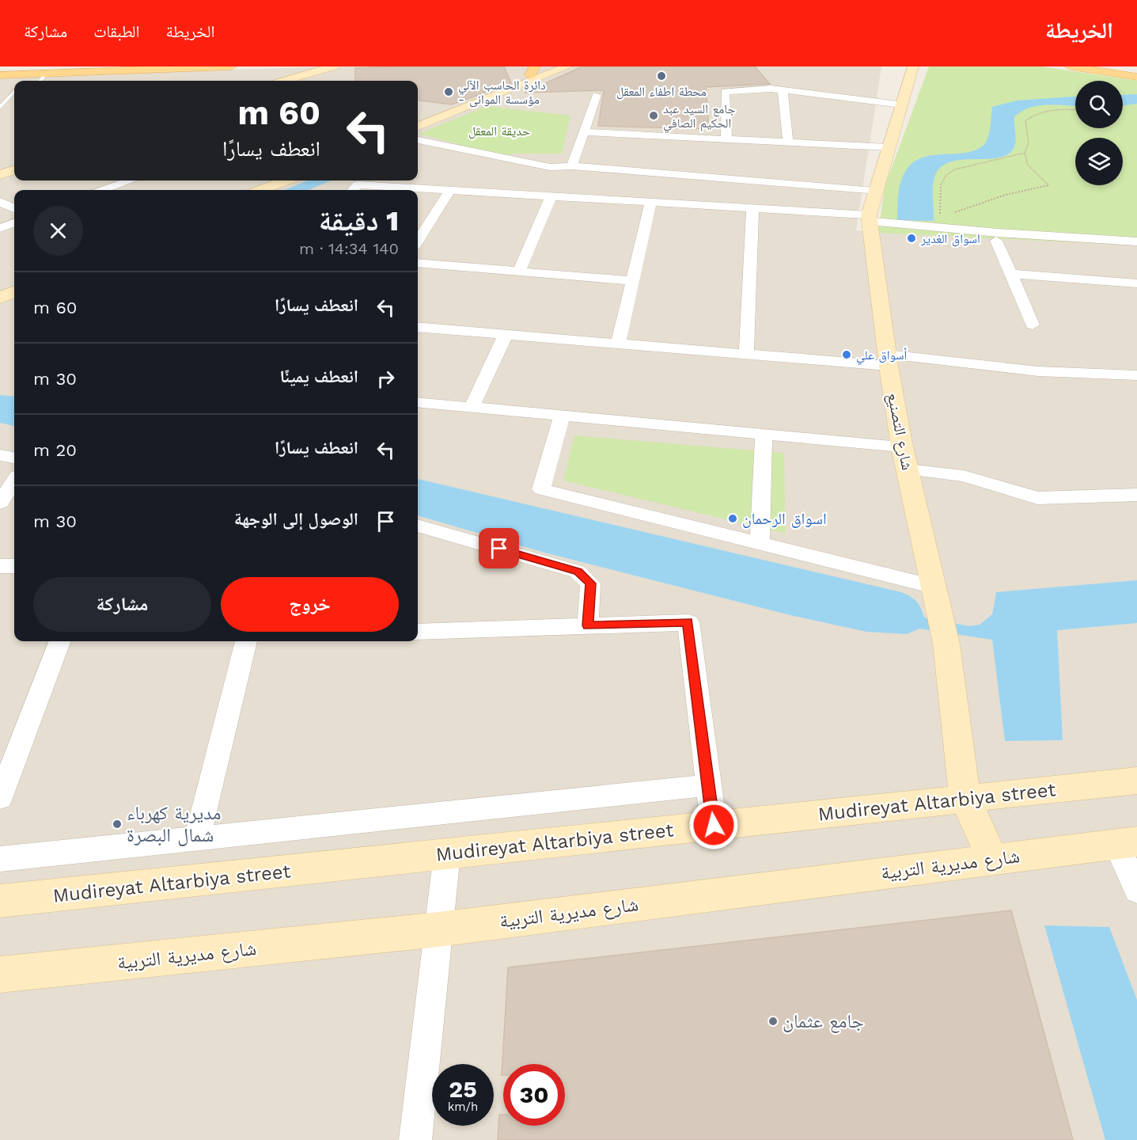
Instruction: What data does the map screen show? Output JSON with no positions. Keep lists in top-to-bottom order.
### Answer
{
  "streets": {
    "main road": ["شارع التصنيع", "Mudireyat Altarbiya street", "شارع مديرية التربية"]
  },
  "crossings": [
    ["شارع التصنيع", "Mudireyat Altarbiya street"],
    ["شارع التصنيع", "شارع مديرية التربية"]
  ],
  "parks": ["حديقة المعقل"],
  "places": [
    "محطة اطفاء المعقل",
    "دائرة الحاسب الآلي - مؤسسة الموانى",
    "جامع السيد عبد الحكيم الصافي",
    "اسواق الغدير",
    "أسواق علي",
    "اسواق الرحمان",
    "مديرية كهرباء شمال البصرة",
    "جامع عثمان"
  ],
  "page": {
    "header": "الخريطة",
    "nav": ["الخريطة", "الطبقات", "مشاركة"],
    "turn": ["60 m", "انعطف يسارًا"],
    "heading": ["1 دقيقة", "140 m · 14:34"],
    "list": [
      {
        "name": "انعطف يسارًا",
        "value": "60 m"
      },
      {
        "name": "انعطف يمينًا",
        "value": "30 m"
      },
      {
        "name": "انعطف يسارًا",
        "value": "20 m"
      },
      {
        "name": "الوصول إلى الوجهة",
        "value": "30 m"
      }
    ],
    "buttons": ["خروج", "مشاركة"],
    "speed": "25 km/h",
    "limit": "30"
  }
}
